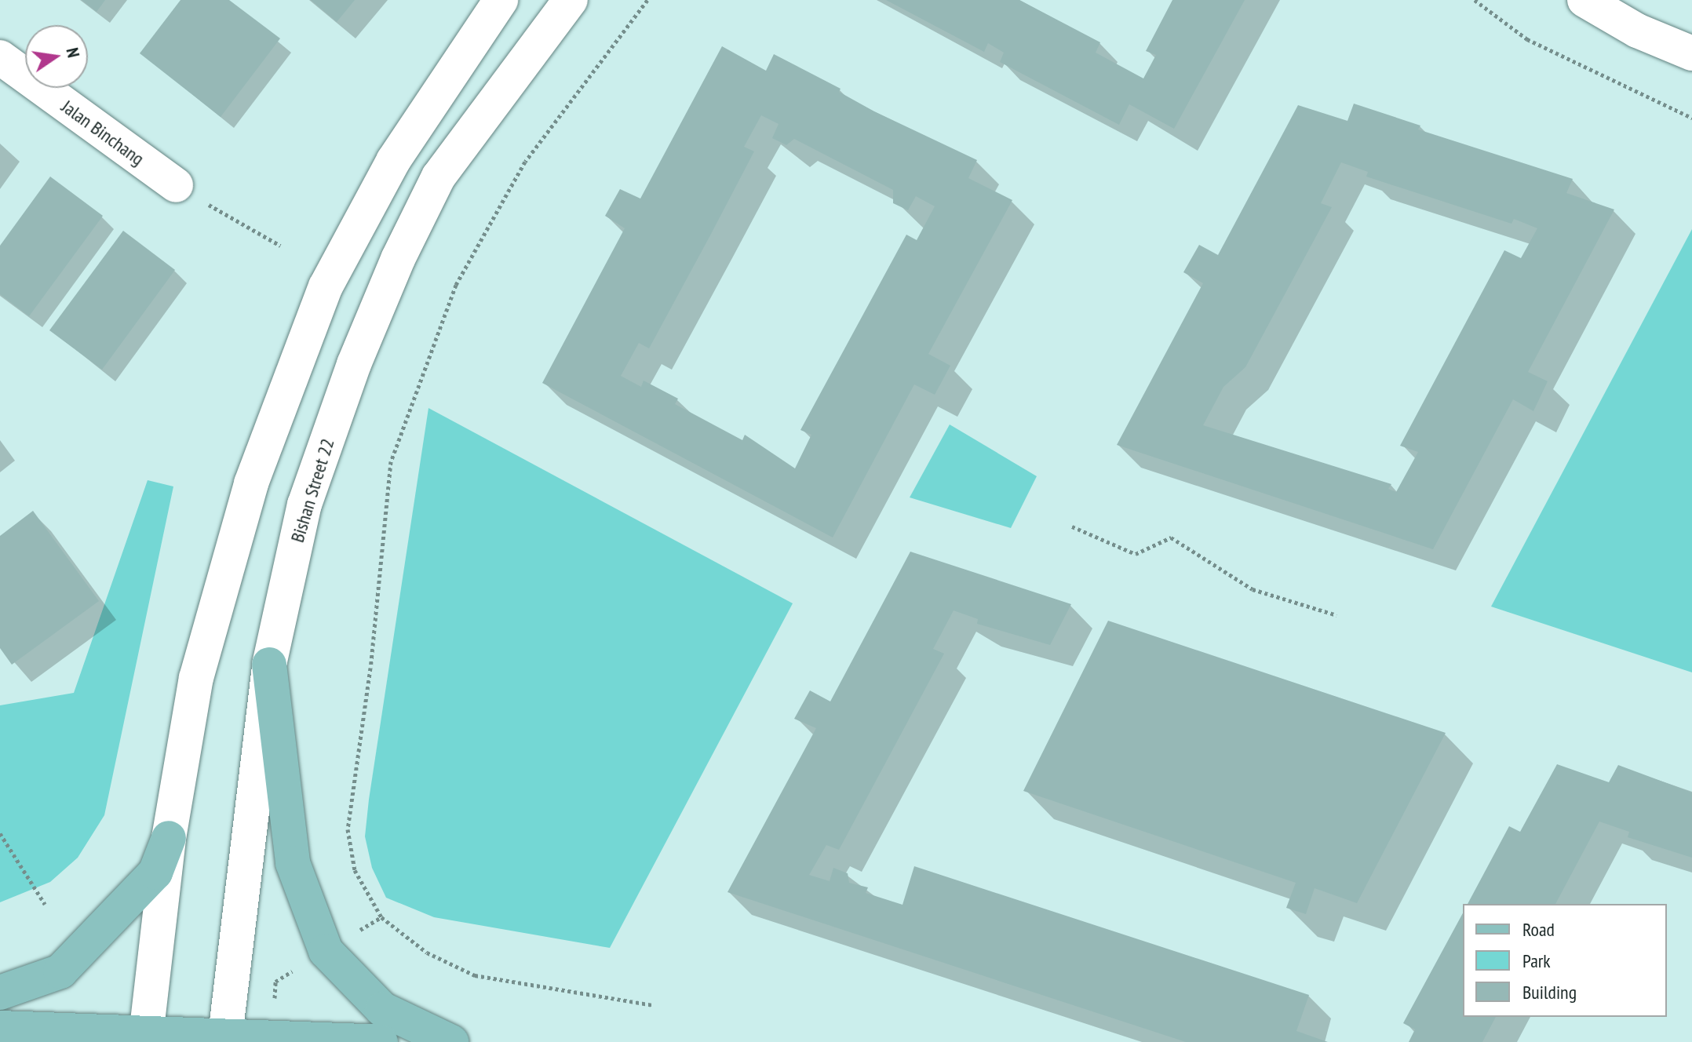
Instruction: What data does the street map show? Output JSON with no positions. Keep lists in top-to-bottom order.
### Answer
{
  "streets": {
    "main road": ["Jalan Binchang", "Bishan Street 22"]
  },
  "legend": ["Road", "Park", "Building"],
  "north": "right"
}
